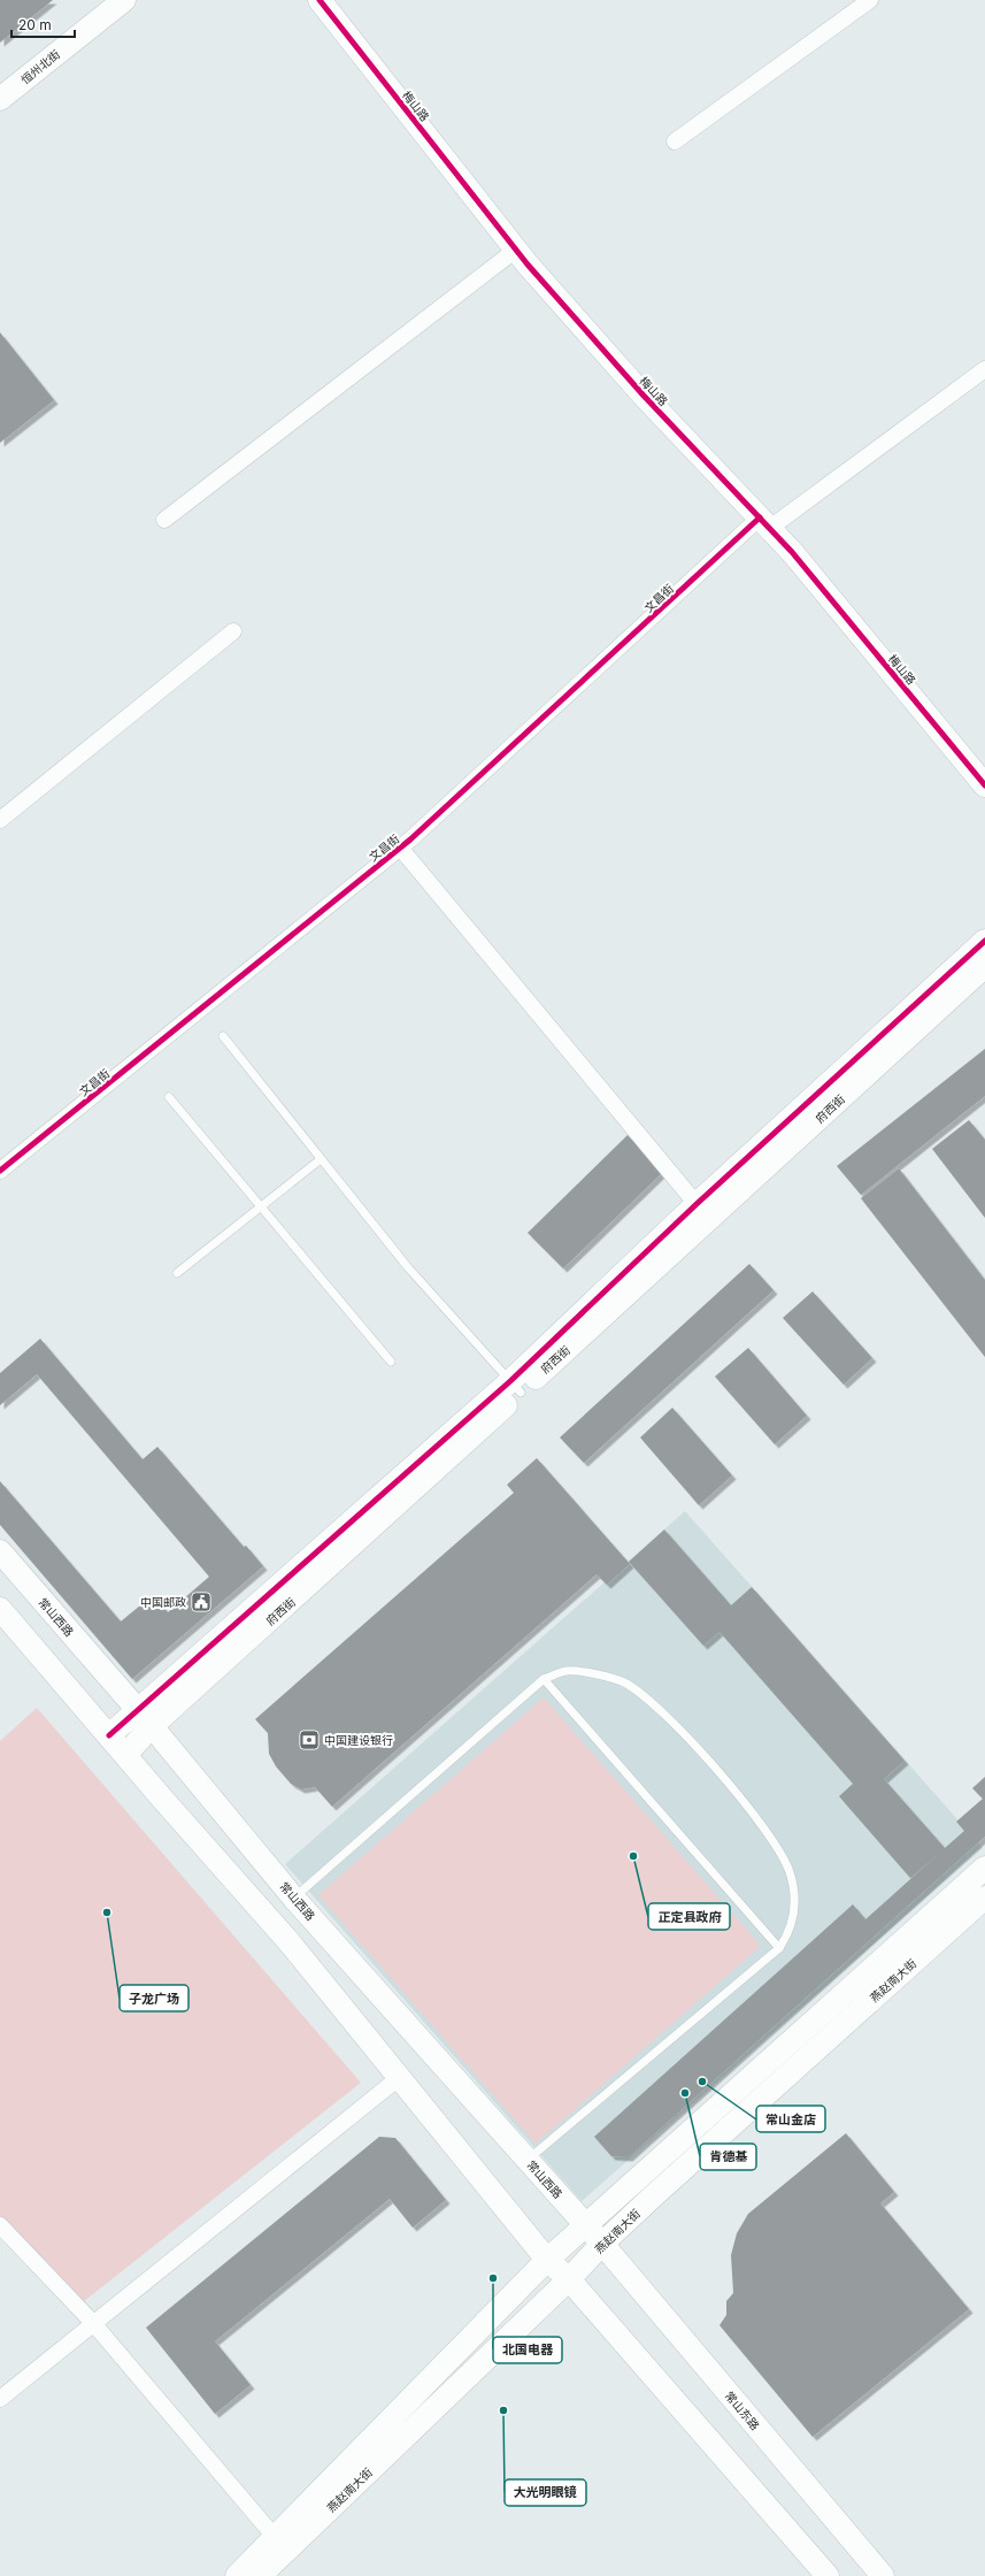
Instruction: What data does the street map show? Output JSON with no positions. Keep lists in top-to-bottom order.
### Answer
{
  "streets": {
    "main road": [
      "恒州北街",
      "梅山路",
      "府西街",
      "常山西路",
      "燕赵南大街",
      "常山东路"
    ],
    "street": ["文昌街"]
  },
  "crossings": [
    ["梅山路", "文昌街"],
    ["府西街", "常山西路"],
    ["常山西路", "燕赵南大街"],
    ["常山西路", "常山东路"],
    ["燕赵南大街", "常山东路"]
  ],
  "places": {
    "public building": ["中国邮政"],
    "bank": ["中国建设银行"],
    "other": [
      "正定县政府",
      "子龙广场",
      "常山金店",
      "肯德基",
      "北国电器",
      "大光明眼镜"
    ]
  },
  "scale_bar": "20 m"
}
